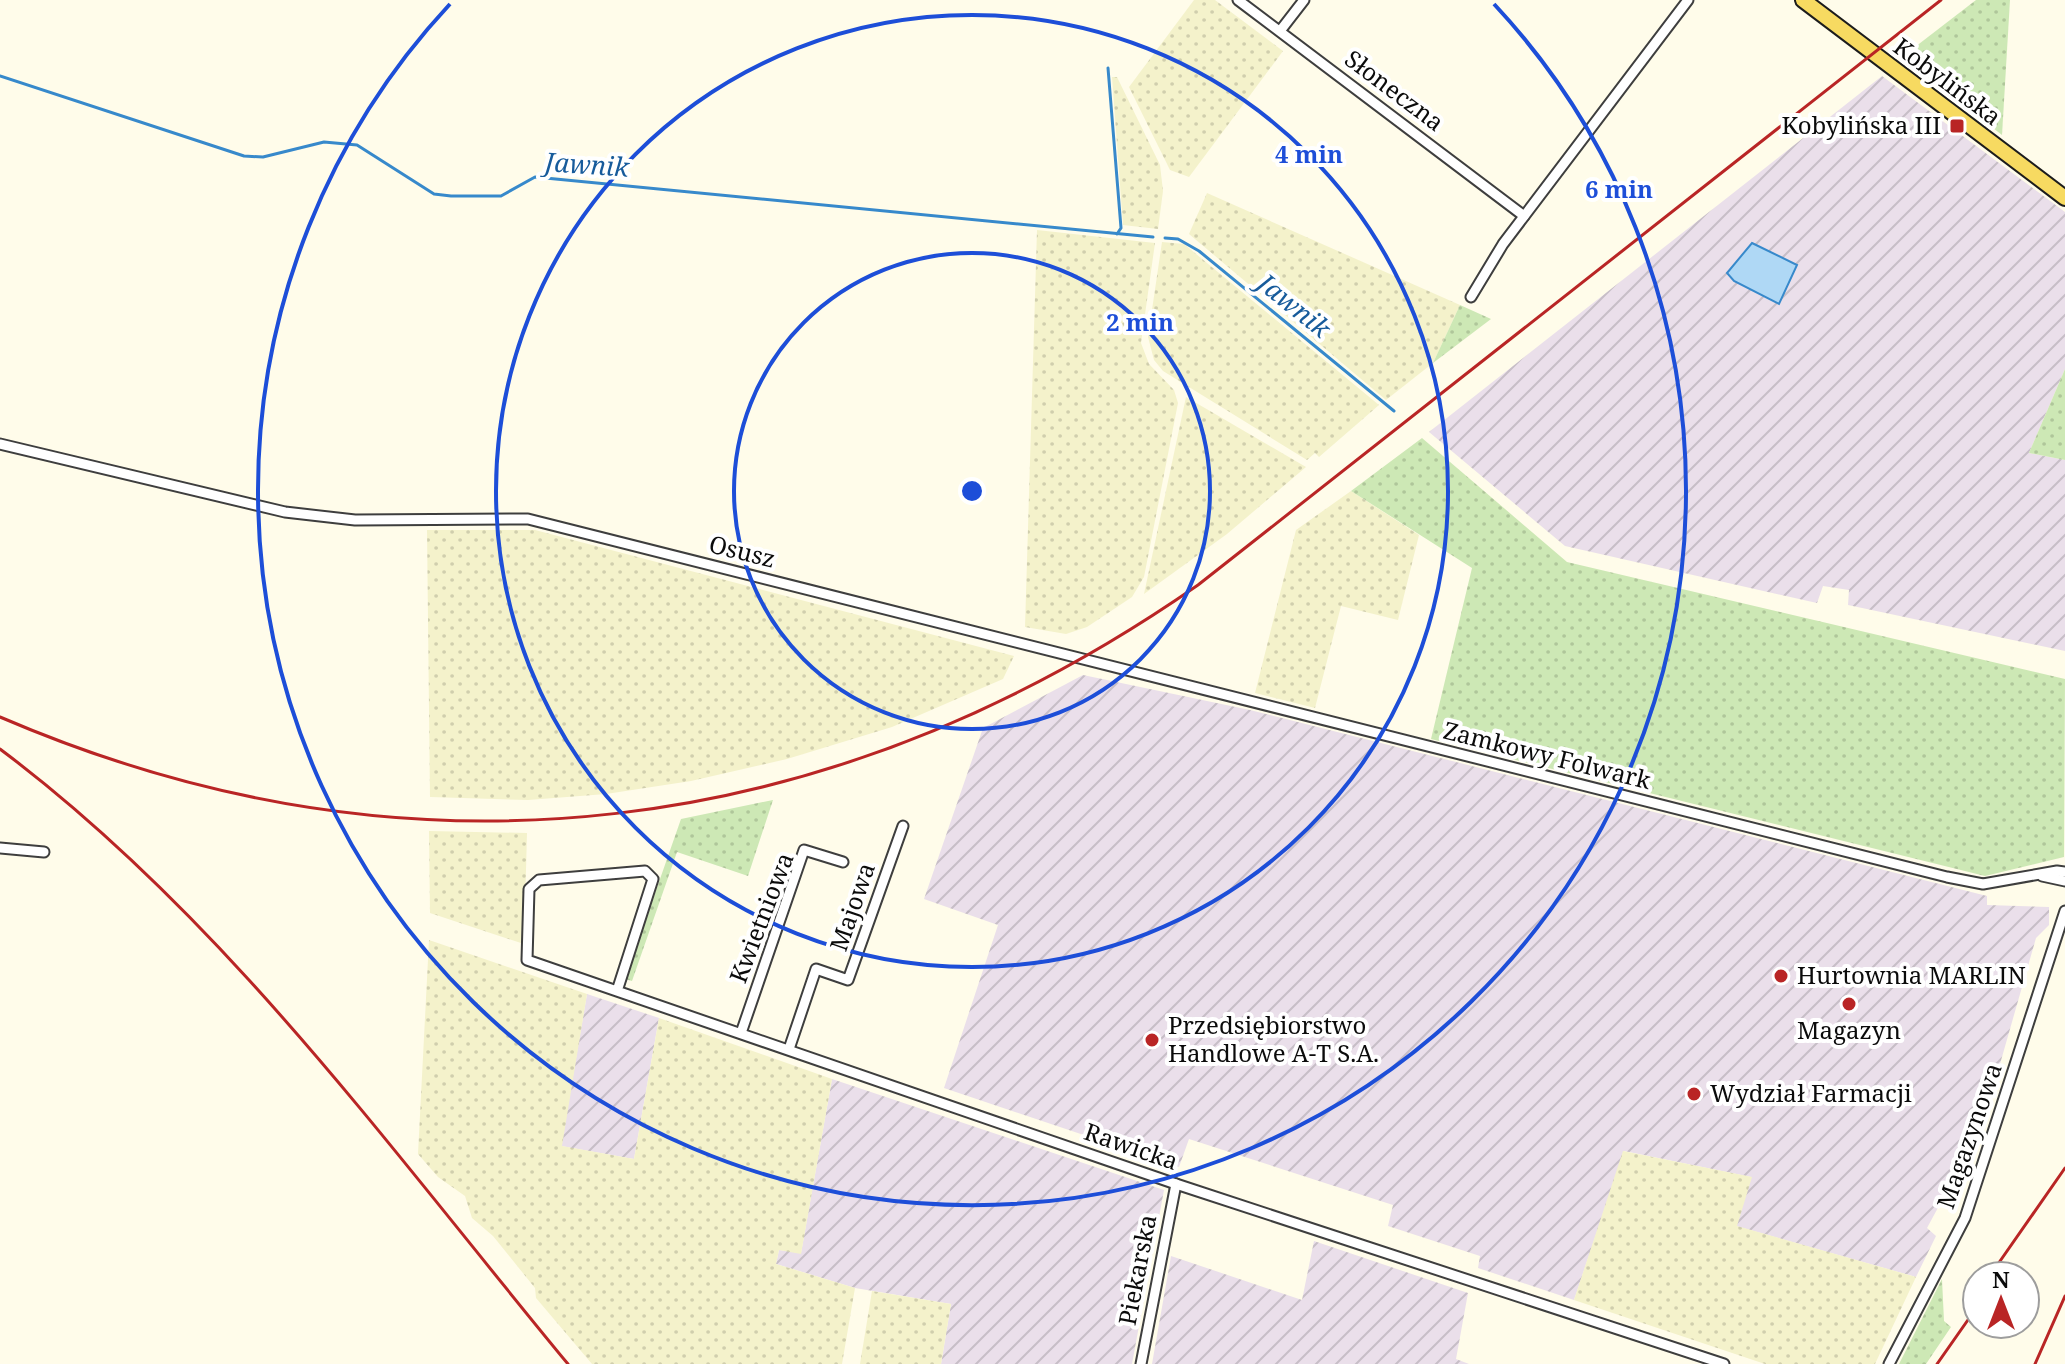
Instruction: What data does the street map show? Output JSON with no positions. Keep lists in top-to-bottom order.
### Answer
{
  "streets": {
    "main road": ["Kobylińska"],
    "street": [
      "Słoneczna",
      "Osusz",
      "Zamkowy Folwark",
      "Majowa",
      "Kwietniowa",
      "Magazynowa",
      "Rawicka",
      "Piekarska"
    ]
  },
  "crossings": [
    ["Osusz", "Zamkowy Folwark"],
    ["Majowa", "Rawicka"],
    ["Kwietniowa", "Rawicka"],
    ["Rawicka", "Piekarska"]
  ],
  "water": ["Jawnik"],
  "places": {
    "transit": ["Kobylińska III"],
    "other": [
      "Hurtownia MARLIN",
      "Magazyn",
      "Przedsiębiorstwo Handlowe A-T S.A.",
      "Wydział Farmacji"
    ]
  },
  "north": "top",
  "rings": ["4 min", "6 min", "2 min"]
}
